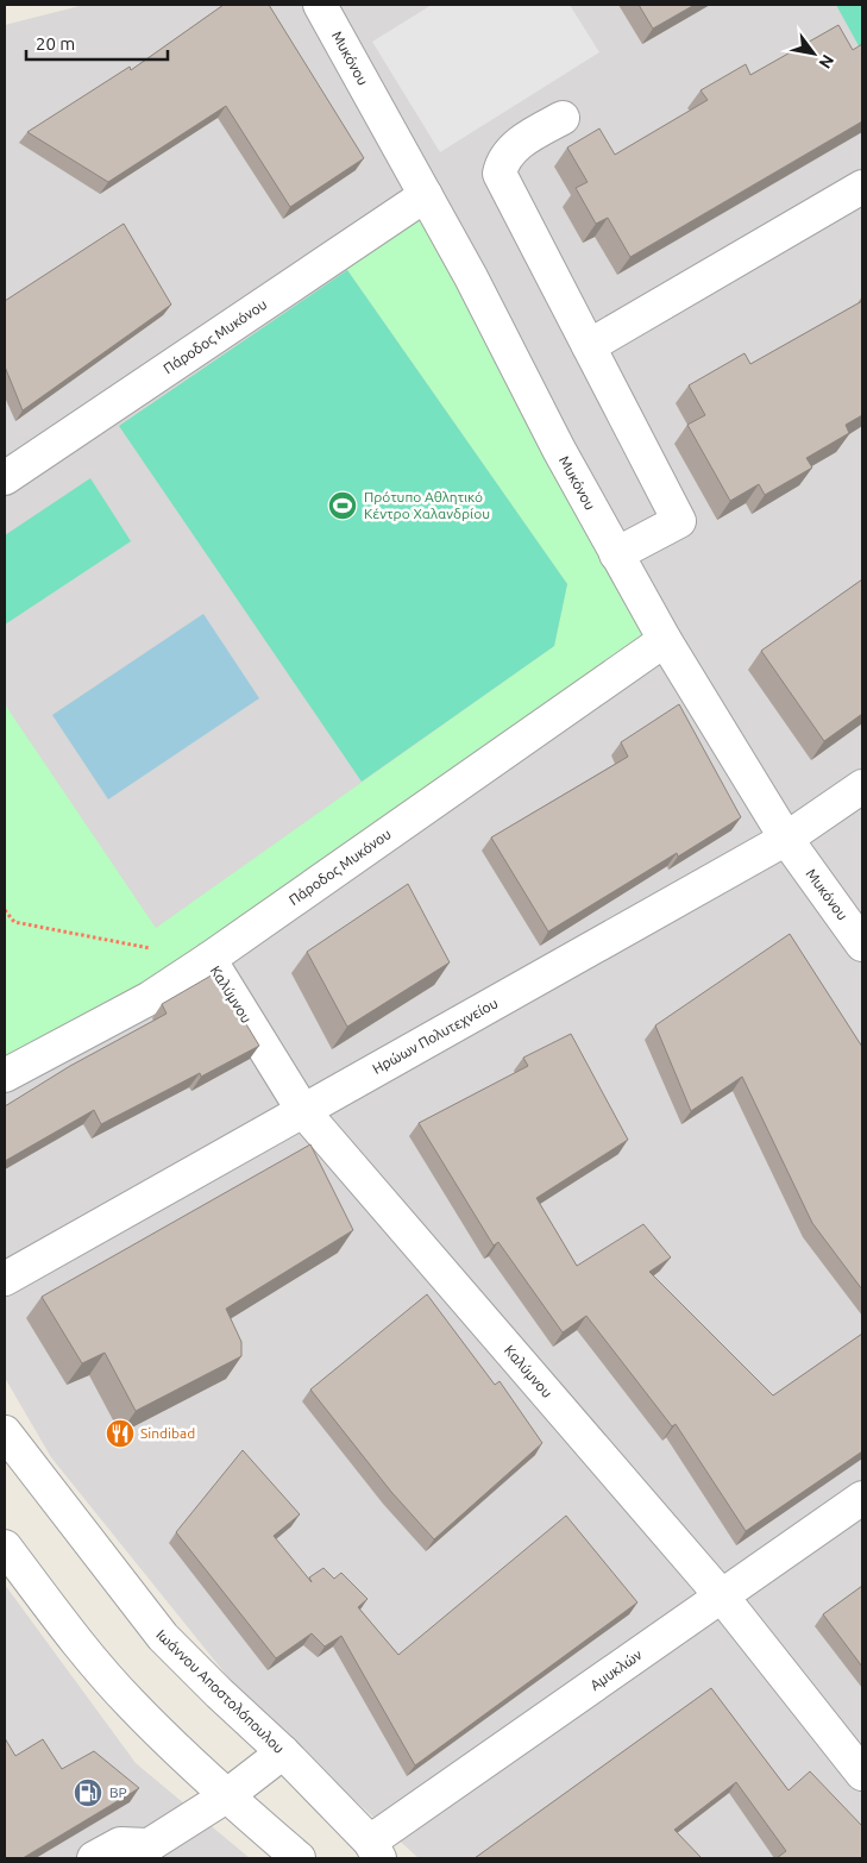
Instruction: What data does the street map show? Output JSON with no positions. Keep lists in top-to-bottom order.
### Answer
{
  "streets": {
    "street": [
      "Μυκόνου",
      "Πάροδος Μυκόνου",
      "Καλύμνου",
      "Ηρώων Πολυτεχνείου",
      "Αμυκλών",
      "Ιωάννου Αποστολόπουλου"
    ]
  },
  "crossings": [
    ["Μυκόνου", "Πάροδος Μυκόνου"],
    ["Μυκόνου", "Ηρώων Πολυτεχνείου"],
    ["Πάροδος Μυκόνου", "Καλύμνου"],
    ["Καλύμνου", "Ηρώων Πολυτεχνείου"],
    ["Καλύμνου", "Αμυκλών"],
    ["Αμυκλών", "Ιωάννου Αποστολόπουλου"]
  ],
  "places": {
    "sports": ["Πρότυπο Αθλητικό Κέντρο Χαλανδρίου"],
    "restaurant": ["Sindibad"],
    "fuel station": ["BP"]
  },
  "scale_bar": "20 m",
  "north": "bottom right"
}
